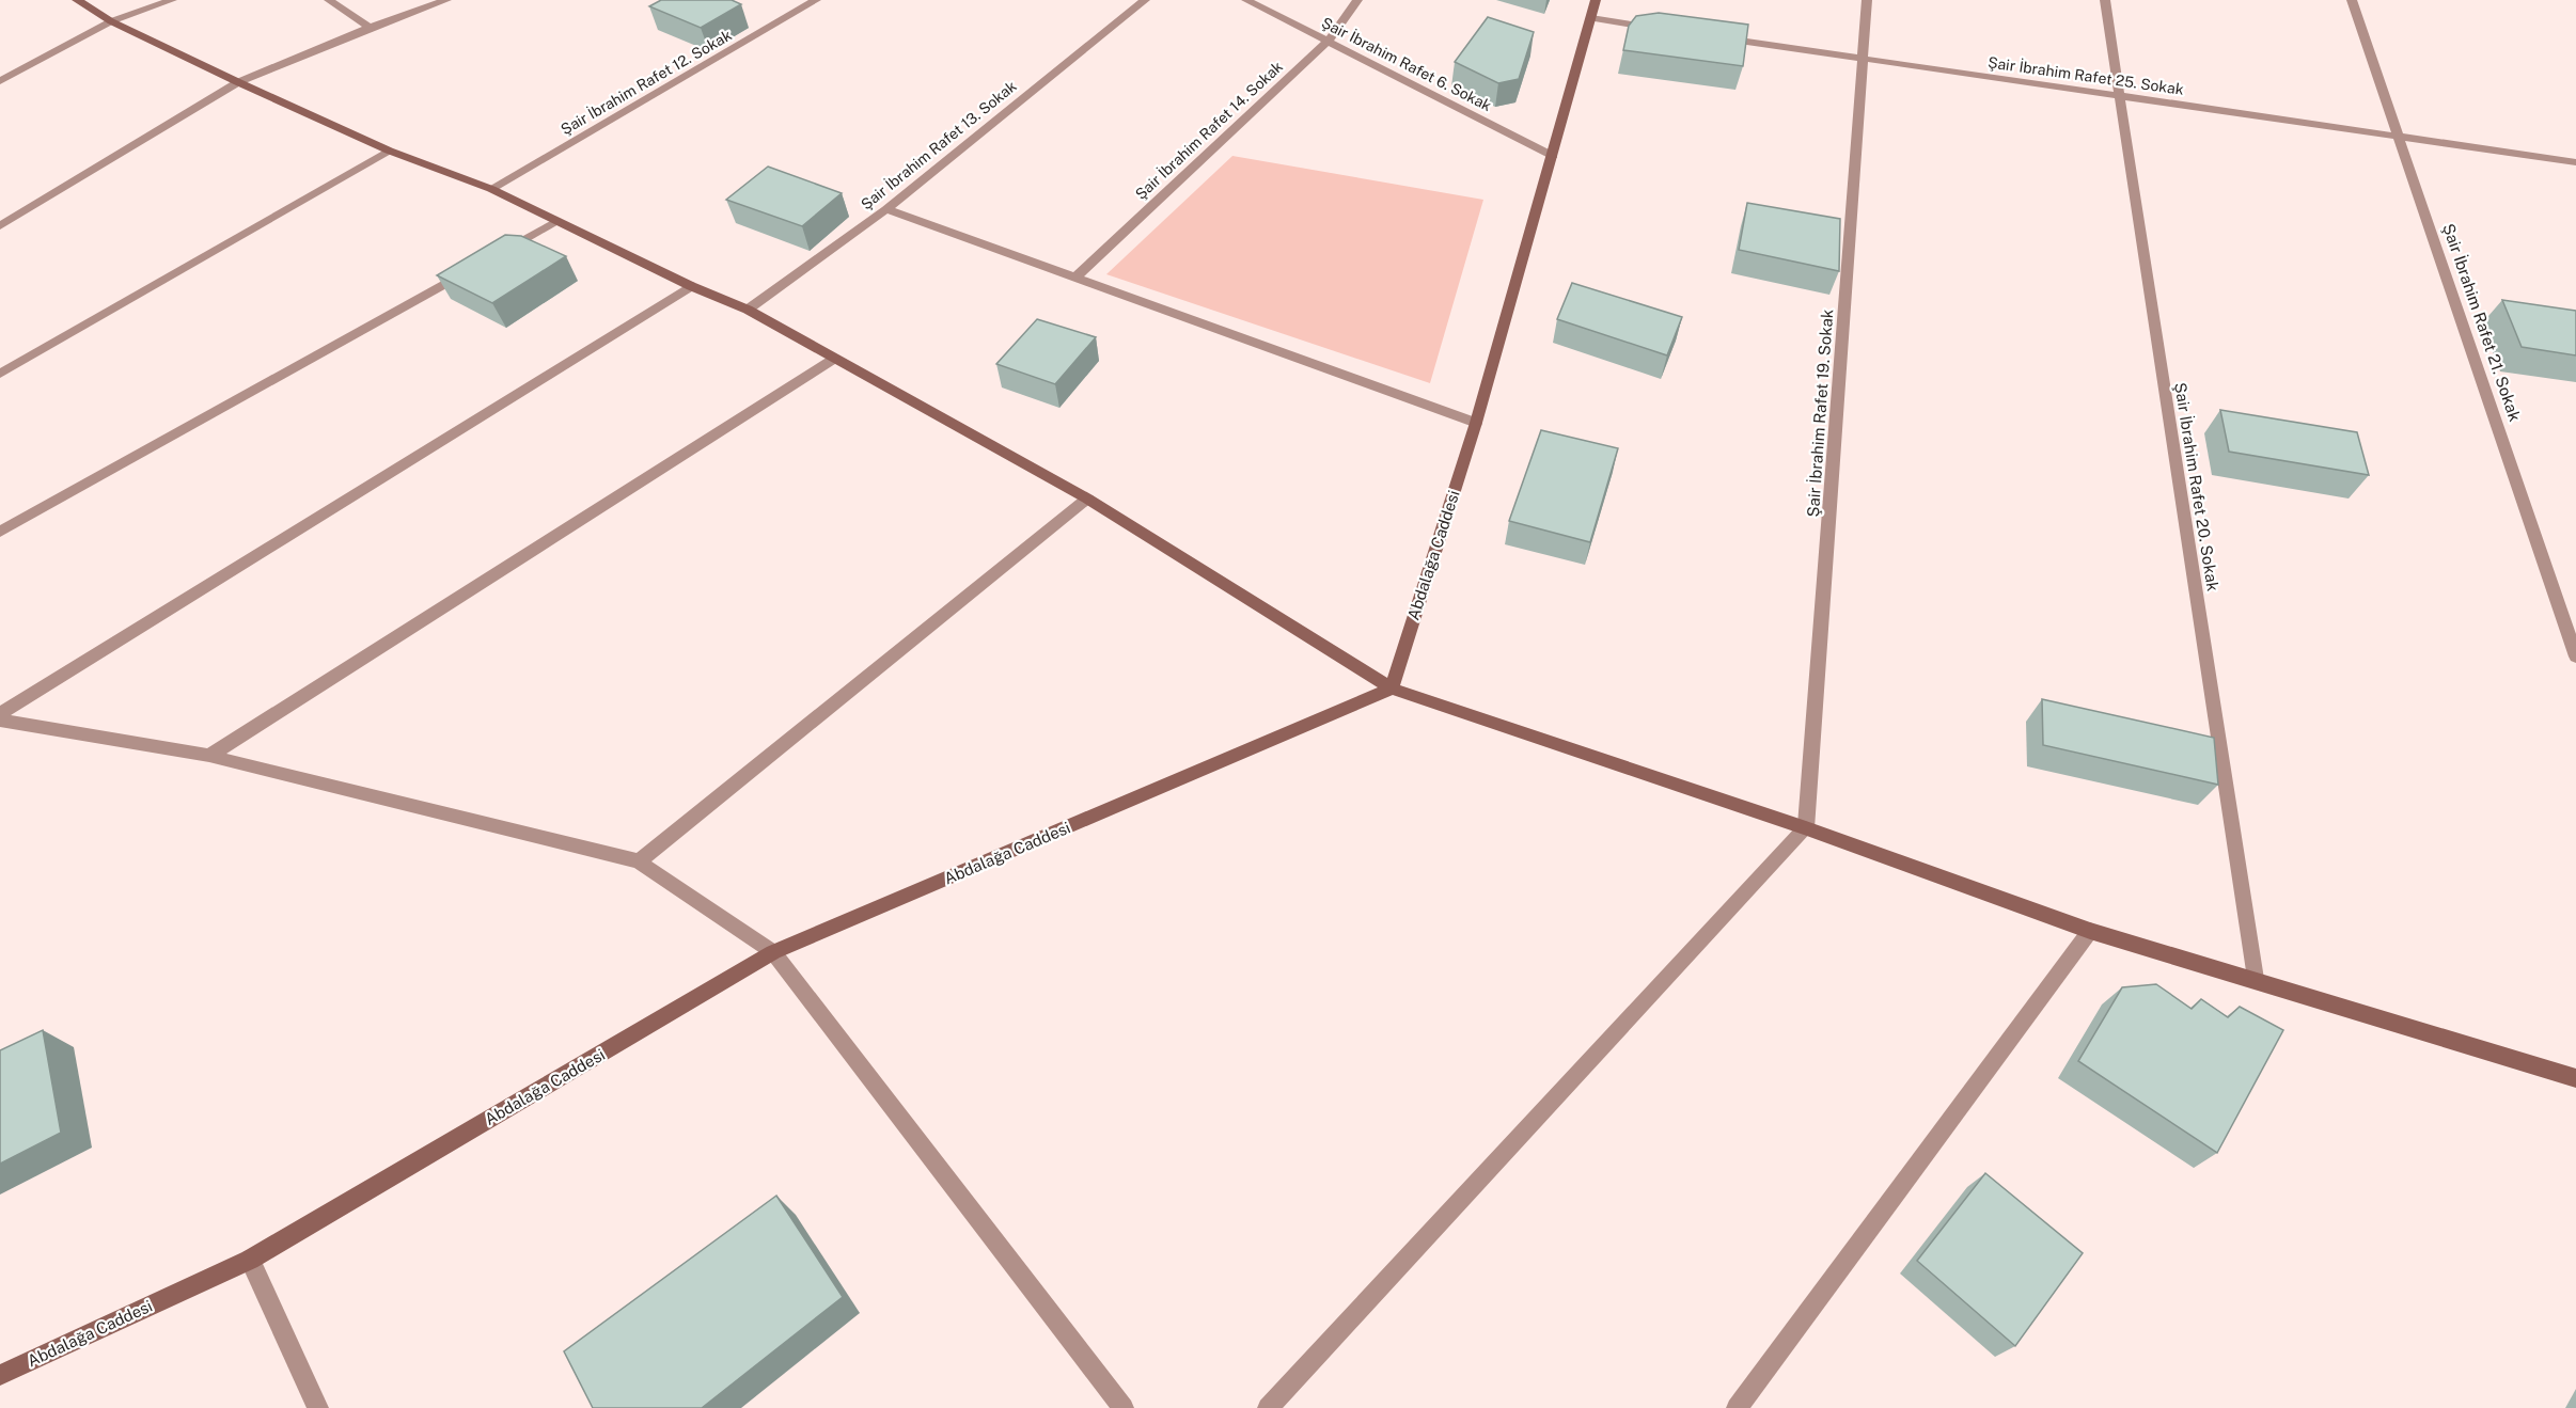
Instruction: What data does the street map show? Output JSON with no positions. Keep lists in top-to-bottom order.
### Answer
{
  "streets": {
    "street": [
      "Şair İbrahim Rafet 6. Sokak",
      "Şair İbrahim Rafet 25. Sokak",
      "Şair İbrahim Rafet 12. Sokak",
      "Şair İbrahim Rafet 14. Sokak",
      "Şair İbrahim Rafet 13. Sokak",
      "Şair İbrahim Rafet 21. Sokak",
      "Şair İbrahim Rafet 19. Sokak",
      "Şair İbrahim Rafet 20. Sokak",
      "Abdalağa Caddesi"
    ]
  },
  "crossings": [
    ["Şair İbrahim Rafet 6. Sokak", "Şair İbrahim Rafet 14. Sokak"],
    ["Şair İbrahim Rafet 6. Sokak", "Abdalağa Caddesi"],
    ["Şair İbrahim Rafet 25. Sokak", "Şair İbrahim Rafet 21. Sokak"],
    ["Şair İbrahim Rafet 25. Sokak", "Şair İbrahim Rafet 19. Sokak"],
    ["Şair İbrahim Rafet 25. Sokak", "Şair İbrahim Rafet 20. Sokak"]
  ]
}
